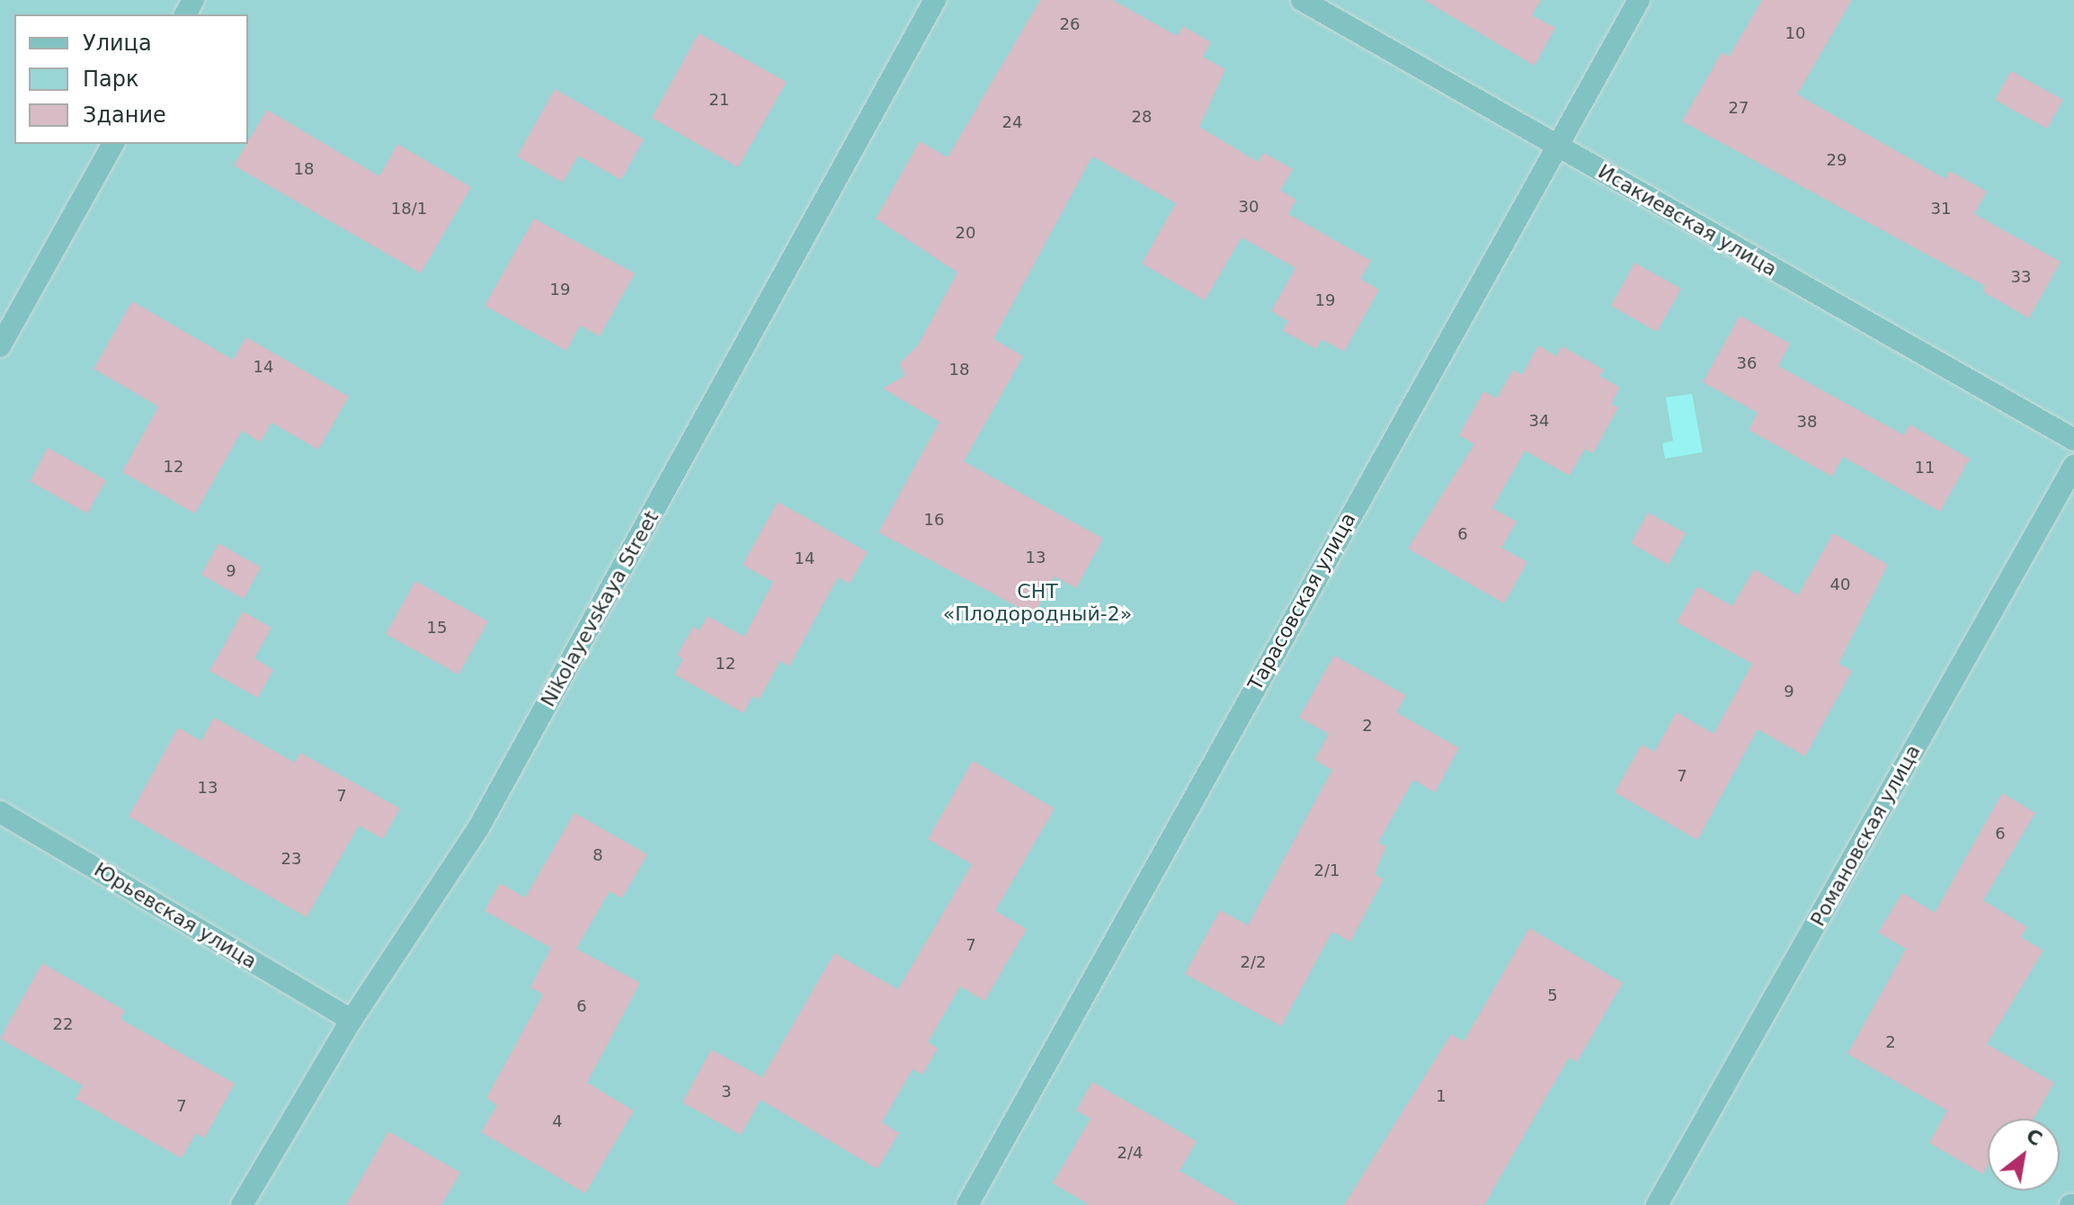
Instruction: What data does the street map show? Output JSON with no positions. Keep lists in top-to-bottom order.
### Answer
{
  "streets": {
    "street": [
      "Исакиевская улица",
      "Тарасовская улица",
      "Nikolayevskaya Street",
      "Романовская улица",
      "Юрьевская улица"
    ]
  },
  "crossings": [
    ["Исакиевская улица", "Тарасовская улица"],
    ["Nikolayevskaya Street", "Юрьевская улица"]
  ],
  "parks": ["СНТ «Плодородный-2»"],
  "house_numbers": [
    "26",
    "10",
    "21",
    "27",
    "28",
    "24",
    "29",
    "18",
    "30",
    "18/1",
    "31",
    "20",
    "33",
    "19",
    "19",
    "36",
    "14",
    "18",
    "34",
    "38",
    "12",
    "11",
    "16",
    "6",
    "13",
    "14",
    "9",
    "40",
    "15",
    "12",
    "9",
    "2",
    "7",
    "13",
    "7",
    "6",
    "8",
    "23",
    "2/1",
    "7",
    "2/2",
    "5",
    "6",
    "22",
    "2",
    "3",
    "1",
    "7",
    "4",
    "2/4"
  ],
  "legend": ["Улица", "Парк", "Здание"],
  "north": "top right"
}
